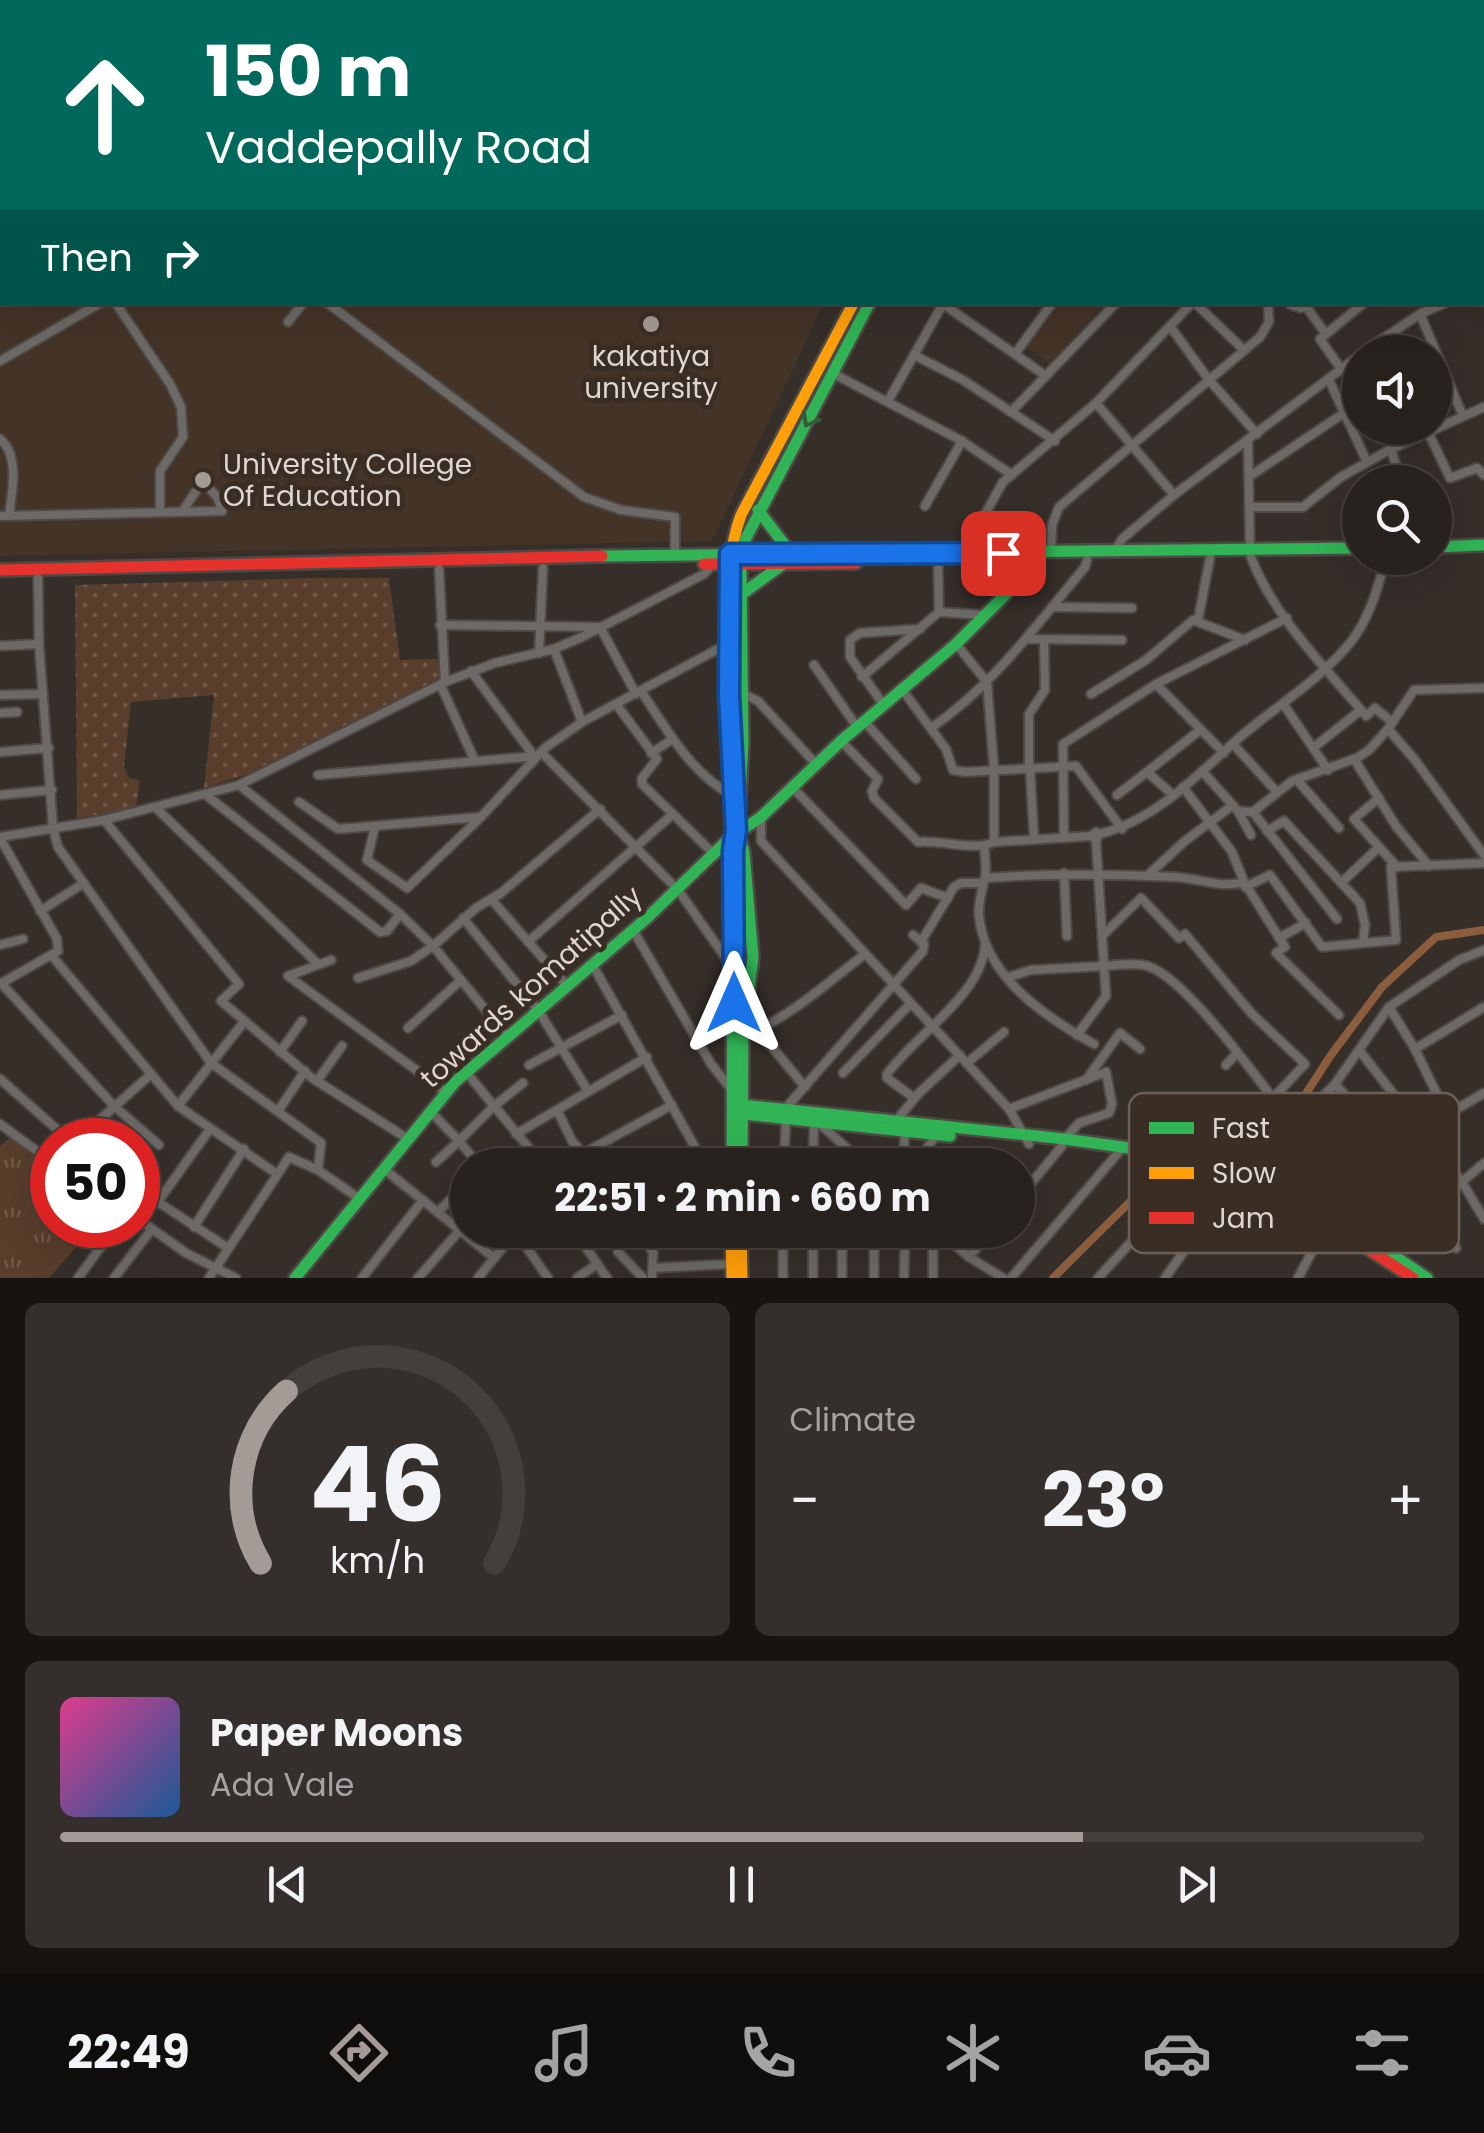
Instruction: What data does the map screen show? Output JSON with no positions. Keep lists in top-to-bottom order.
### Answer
{
  "streets": {
    "main road": ["towards komatipally"]
  },
  "places": ["kakatiya university", "University College Of Education"],
  "legend": ["Fast", "Slow", "Jam"],
  "page": {
    "turn": ["150 m", "Vaddepally Road"],
    "then": "Then",
    "limit": "50",
    "trip": "22:51 · 2 min · 660 m",
    "tile": "Climate",
    "heat": ["−", "23°", "+"],
    "song": ["Paper Moons", "Ada Vale"],
    "tabs": "22:49",
    "gauge": ["46", "km/h"]
  }
}
